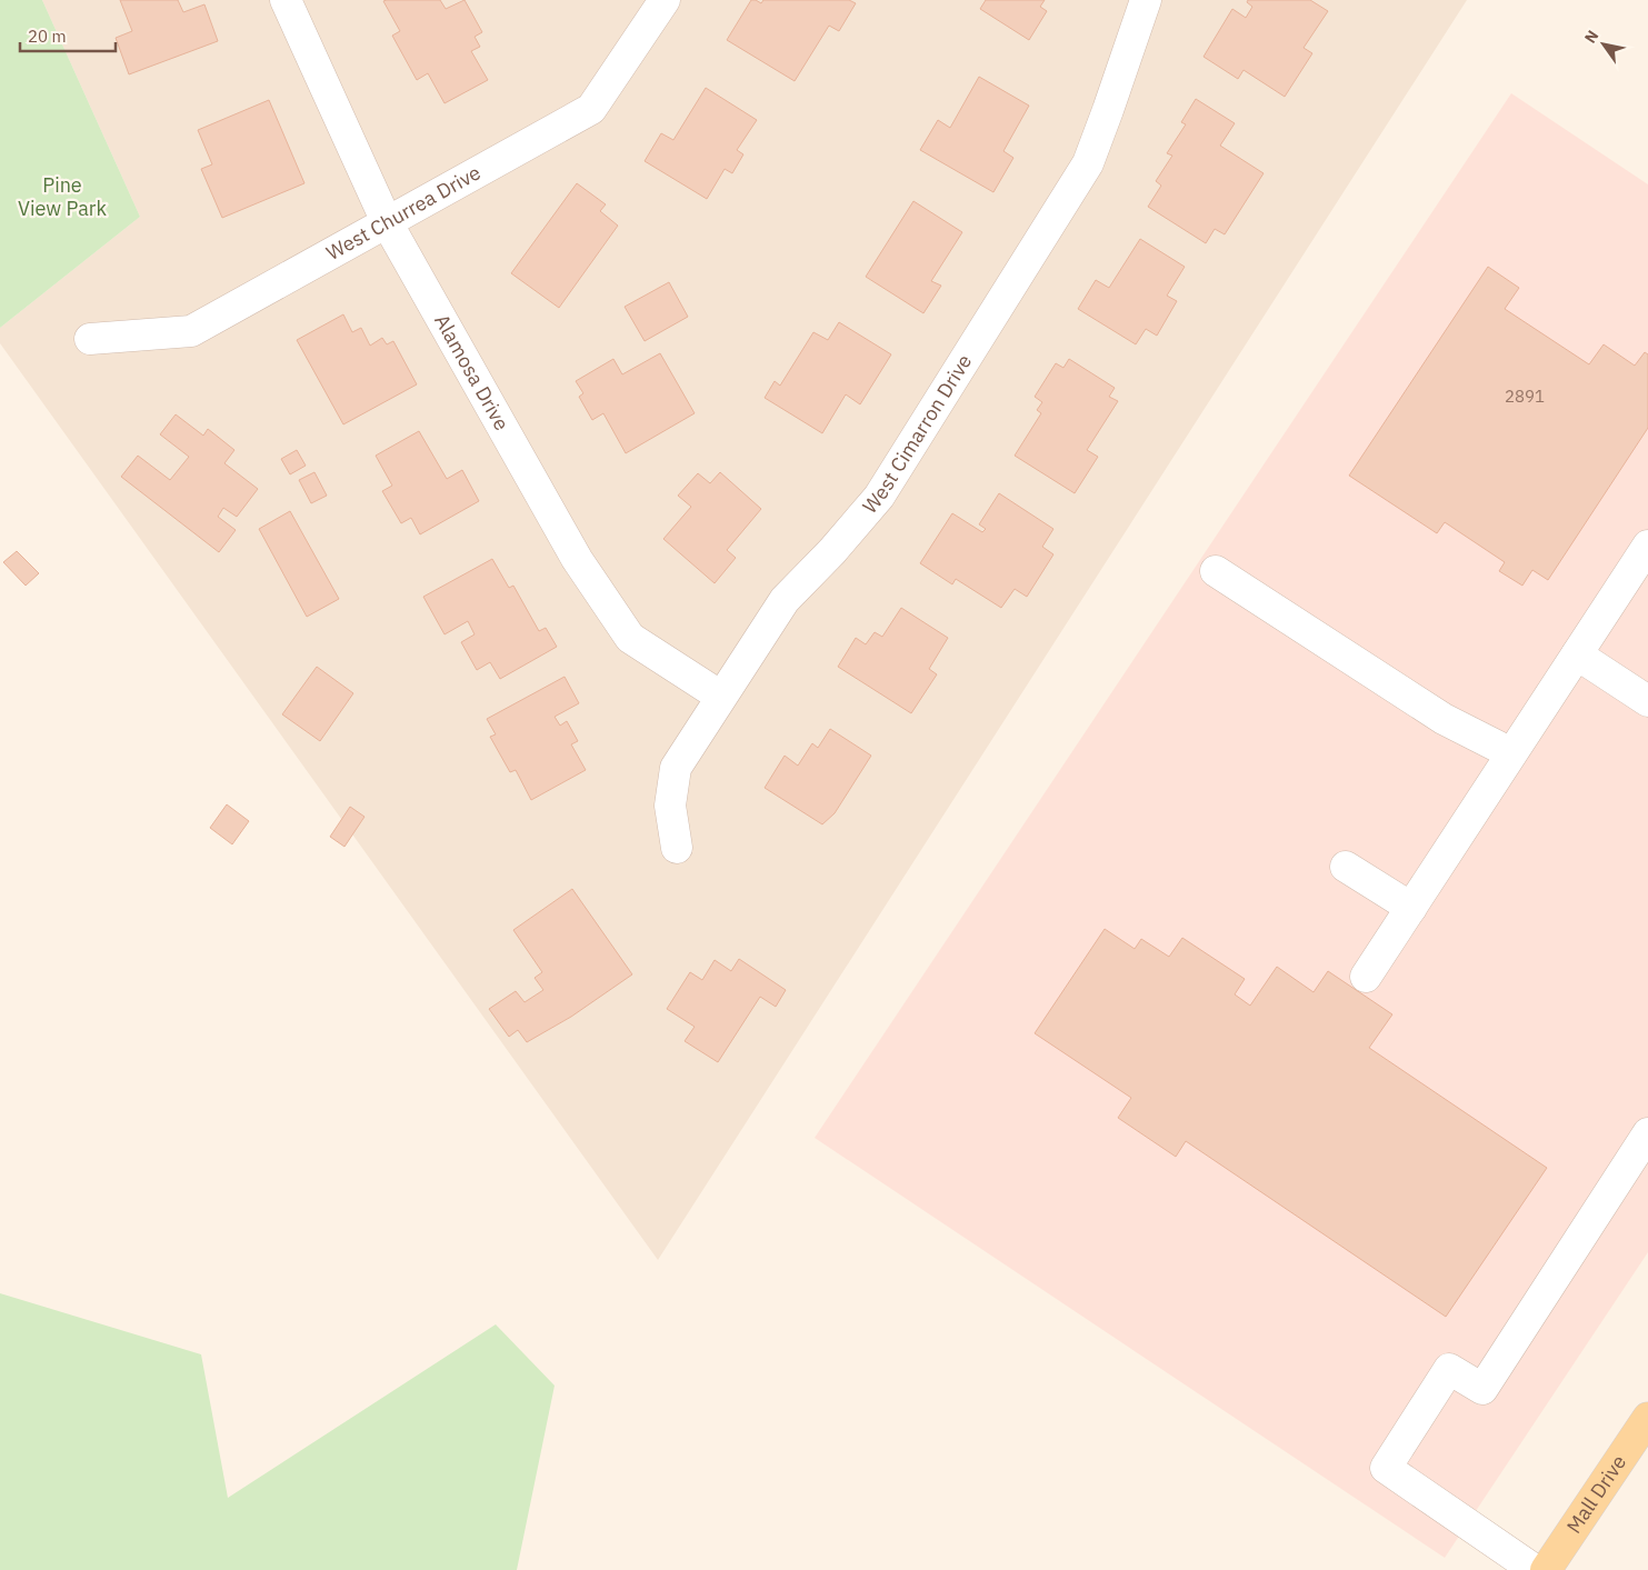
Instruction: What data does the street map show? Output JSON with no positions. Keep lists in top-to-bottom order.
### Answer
{
  "streets": {
    "main road": ["Mall Drive"],
    "street": ["West Churrea Drive", "Alamosa Drive", "West Cimarron Drive"]
  },
  "crossings": [
    ["West Churrea Drive", "Alamosa Drive"],
    ["Alamosa Drive", "West Cimarron Drive"]
  ],
  "parks": ["Pine View Park"],
  "house_numbers": ["2891"],
  "scale_bar": "20 m",
  "north": "top left"
}
